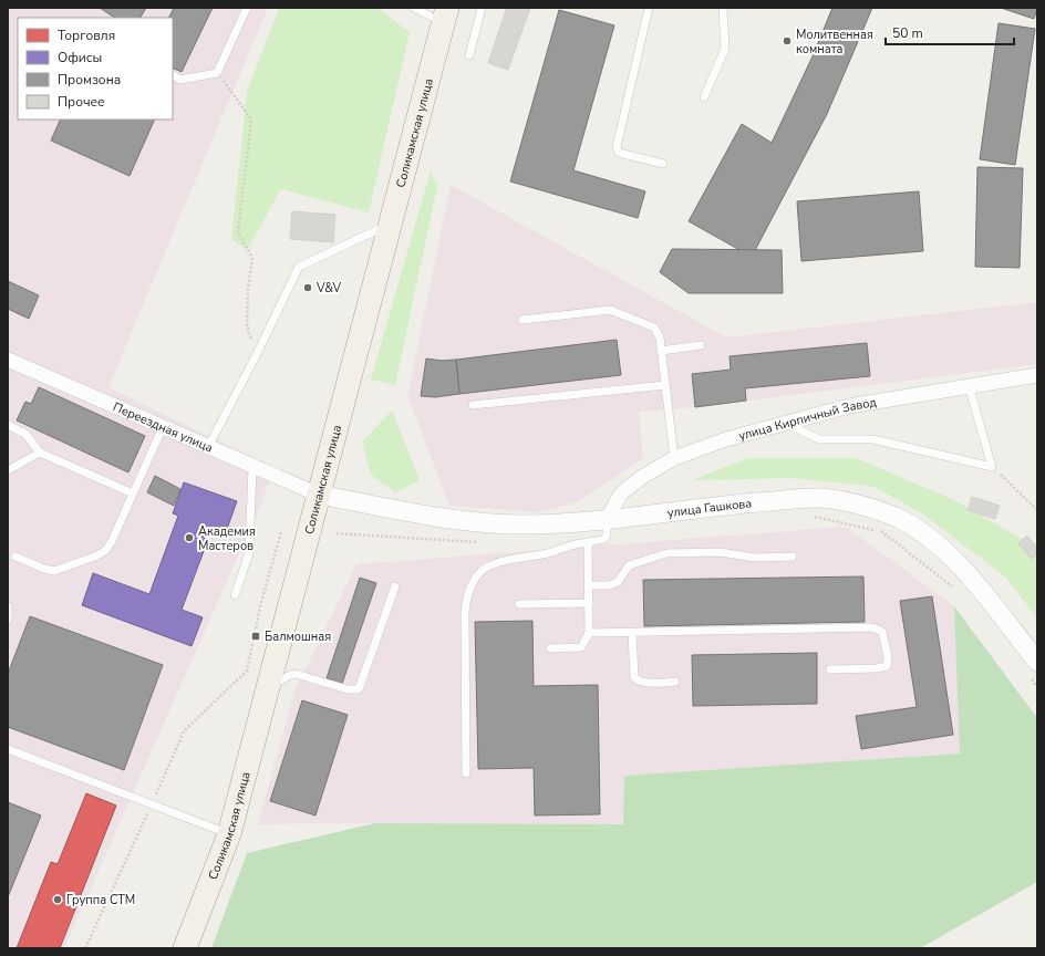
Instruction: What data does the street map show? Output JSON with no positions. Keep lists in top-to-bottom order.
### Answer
{
  "streets": {
    "main road": ["Соликамская улица"],
    "street": ["улица Кирпичный Завод", "Переездная улица", "улица Гашкова"]
  },
  "crossings": [
    ["Соликамская улица", "Переездная улица"],
    ["Соликамская улица", "улица Гашкова"],
    ["улица Кирпичный Завод", "улица Гашкова"],
    ["Переездная улица", "улица Гашкова"]
  ],
  "places": {
    "other": [
      "Молитвенная комната",
      "V&V",
      "Академия Мастеров",
      "Группа СТМ"
    ],
    "transit": ["Балмошная"]
  },
  "legend": [
    "Торговля",
    "Офисы",
    "Промзона",
    "Прочее"
  ],
  "scale_bar": "50 m"
}
